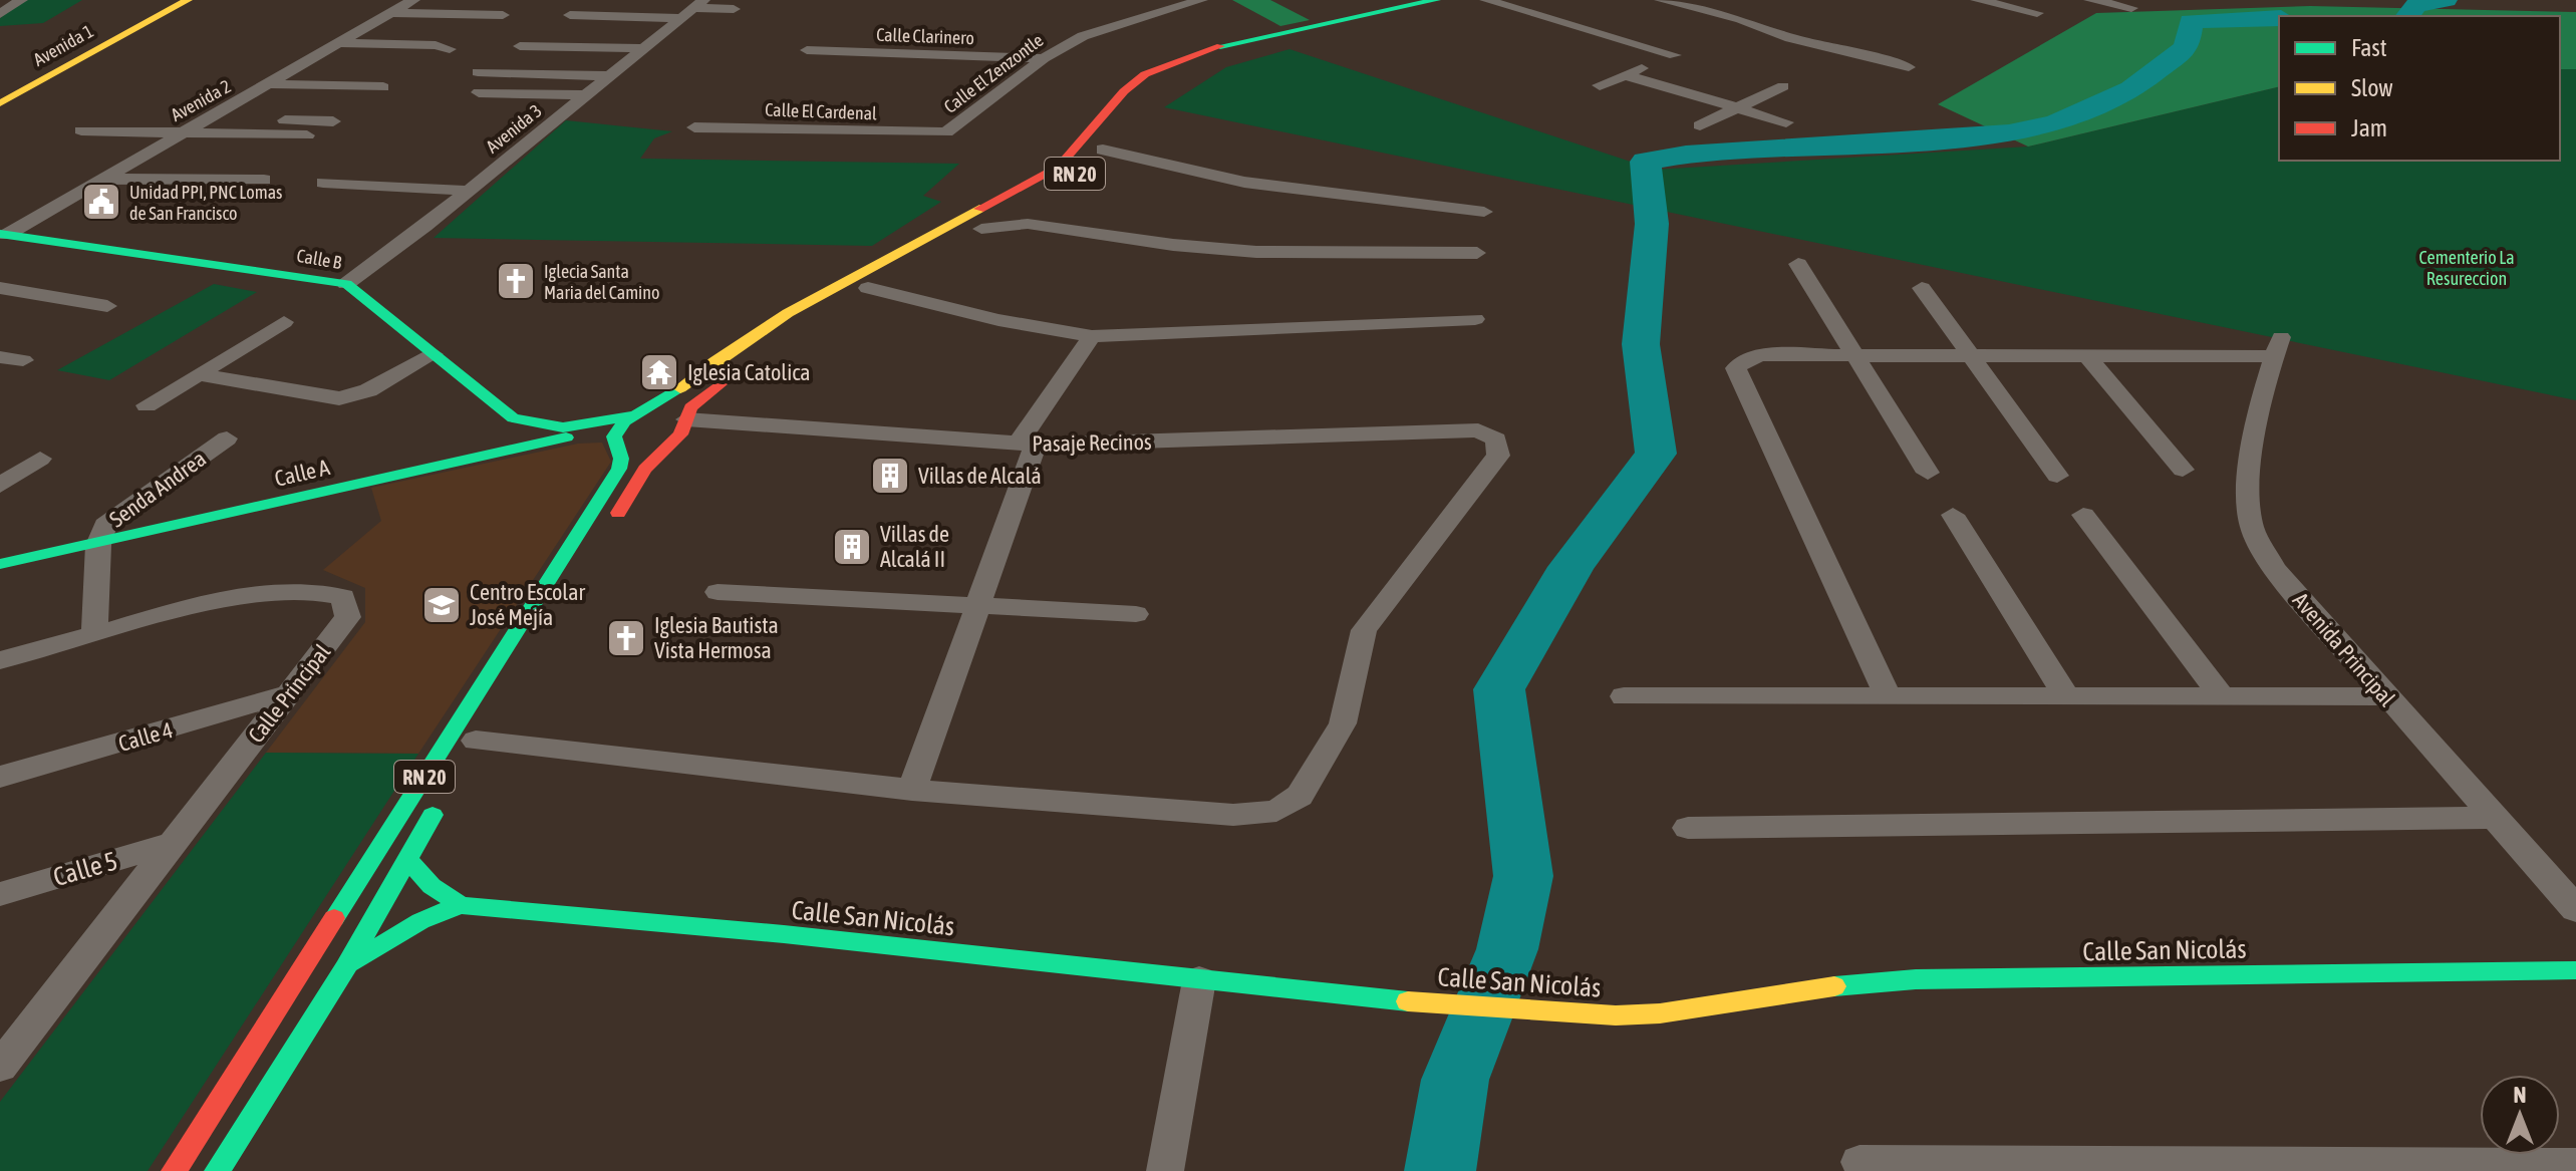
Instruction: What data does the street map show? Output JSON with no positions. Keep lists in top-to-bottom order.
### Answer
{
  "streets": {
    "main road": [
      "Avenida 1",
      "RN 20",
      "Calle B",
      "Calle A",
      "Calle San Nicolás"
    ],
    "street": [
      "Calle Clarinero",
      "Calle El Zenzontle",
      "Avenida 2",
      "Calle El Cardenal",
      "Avenida 3",
      "Pasaje Recinos",
      "Senda Andrea",
      "Avenida Principal",
      "Calle Principal",
      "Calle 4",
      "Calle 5"
    ]
  },
  "crossings": [
    ["Calle Clarinero", "Calle El Zenzontle"],
    ["Calle El Zenzontle", "Calle El Cardenal"],
    ["Avenida 2", "Calle B"],
    ["Avenida 3", "Calle B"],
    ["RN 20", "Calle B"],
    ["RN 20", "Pasaje Recinos"],
    ["RN 20", "Calle A"],
    ["RN 20", "Calle San Nicolás"],
    ["Calle A", "Senda Andrea"],
    ["Calle Principal", "Calle 4"],
    ["Calle Principal", "Calle 5"]
  ],
  "parks": ["Cementerio La Resureccion"],
  "places": {
    "public building": ["Unidad PPI, PNC Lomas de San Francisco"],
    "church": ["Iglecia Santa Maria del Camino", "Iglesia Bautista Vista Hermosa"],
    "temple": ["Iglesia Catolica"],
    "building": ["Villas de Alcalá", "Villas de Alcalá II"],
    "school or university": ["Centro Escolar José Mejía"]
  },
  "legend": ["Fast", "Slow", "Jam"],
  "north": "top"
}
